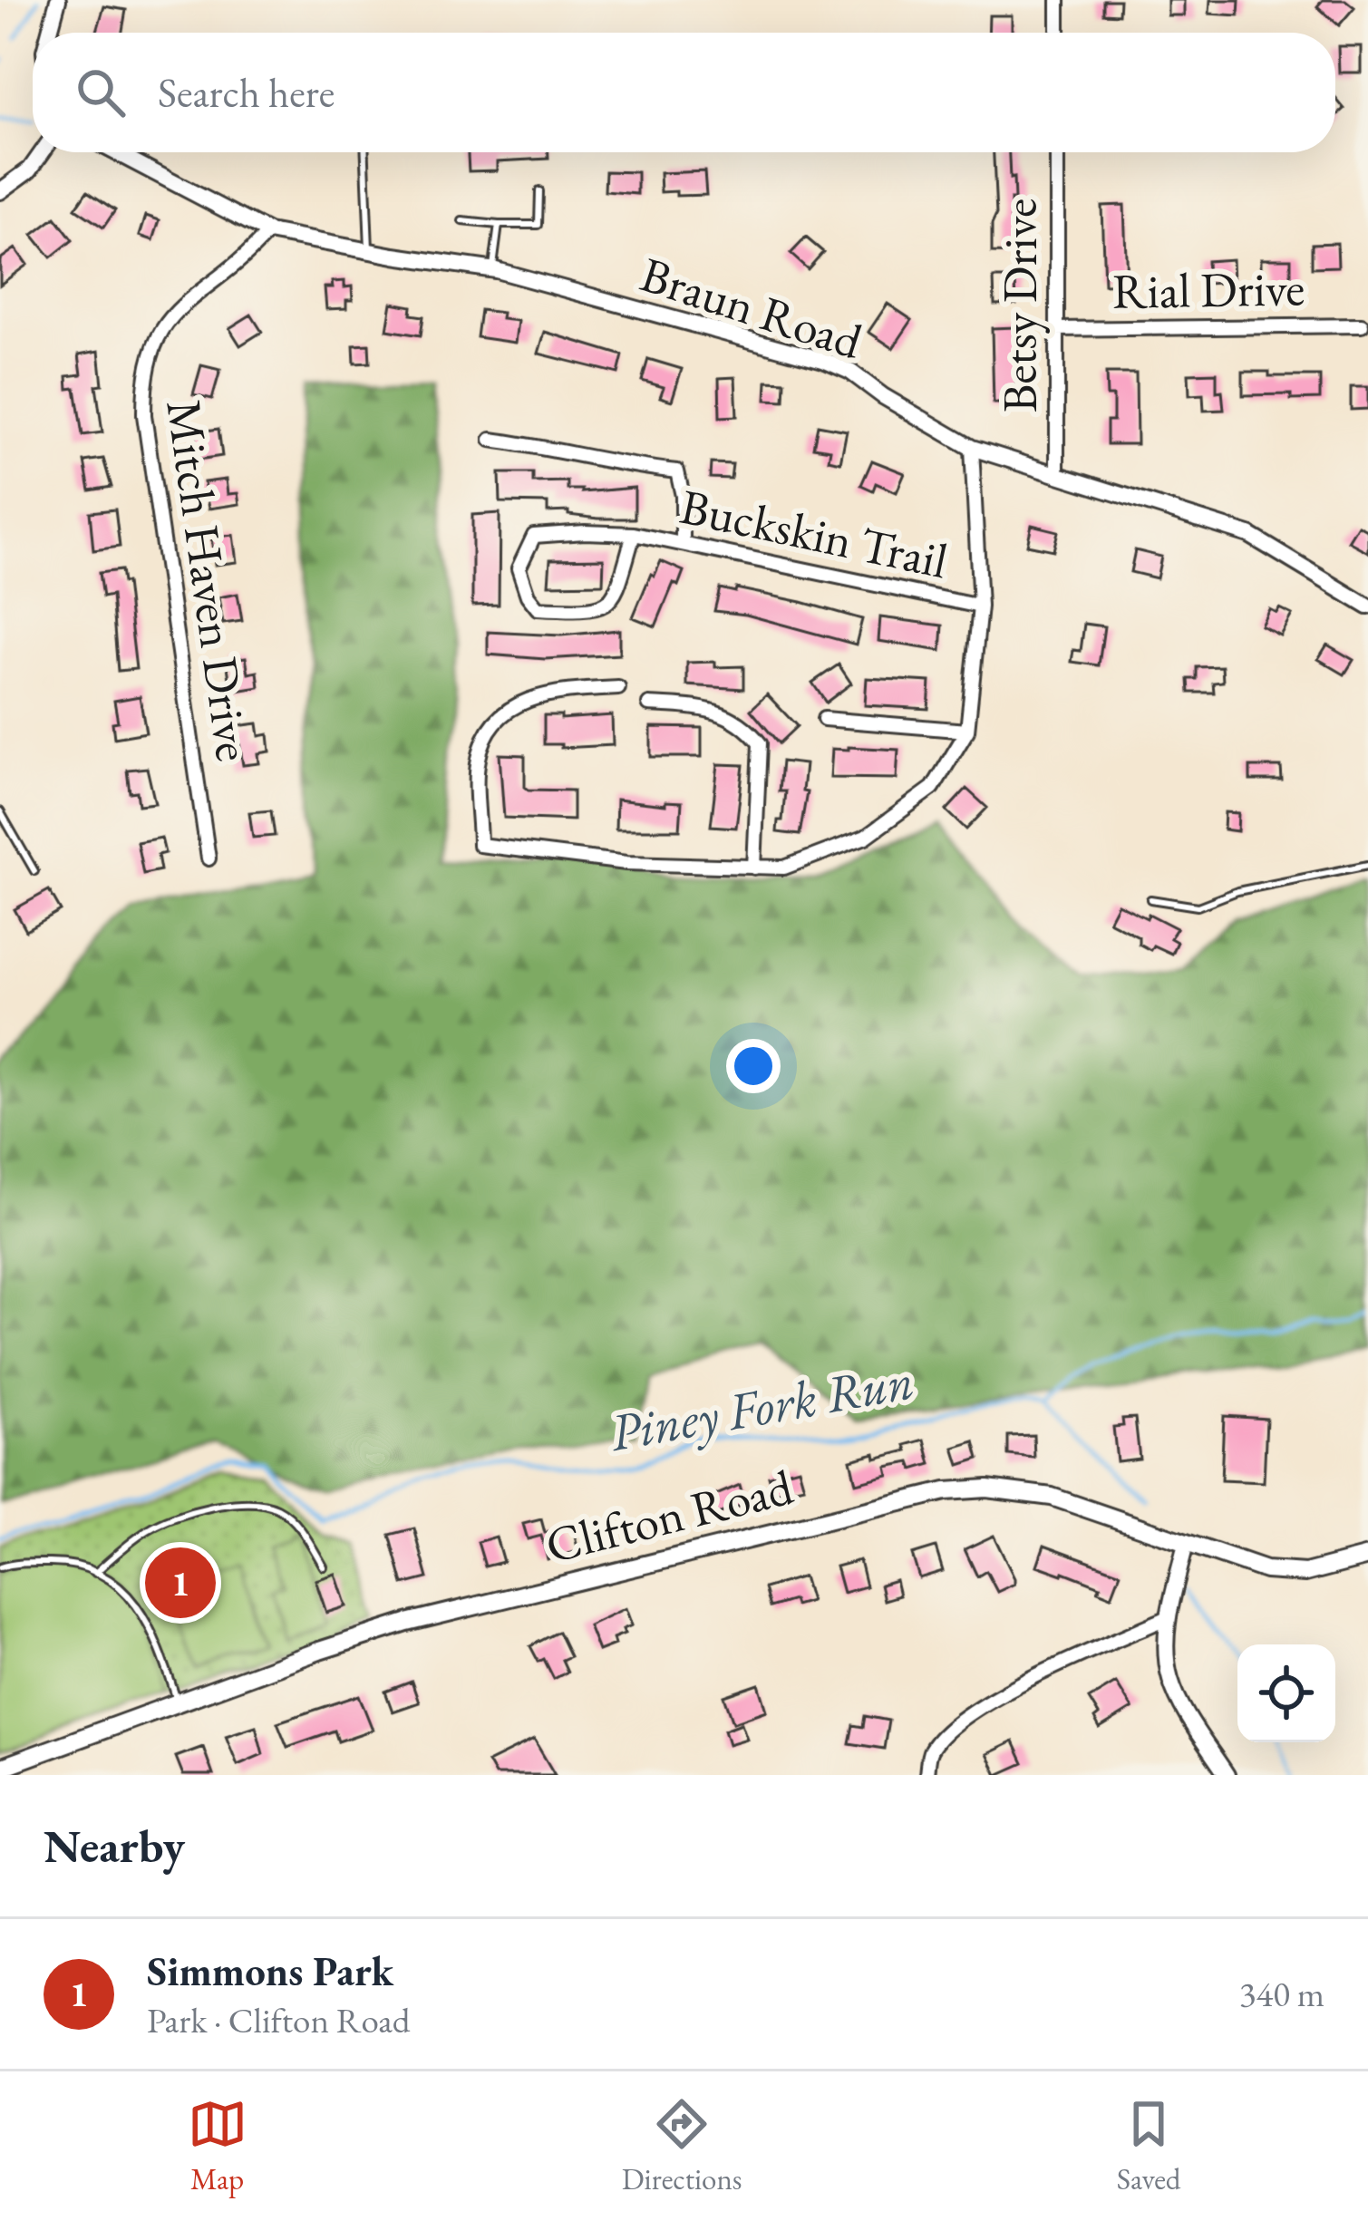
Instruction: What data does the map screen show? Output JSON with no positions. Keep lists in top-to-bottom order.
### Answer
{
  "streets": {
    "main road": ["Clifton Road"],
    "street": [
      "Rial Drive",
      "Betsy Drive",
      "Braun Road",
      "Buckskin Trail",
      "Mitch Haven Drive"
    ]
  },
  "crossings": [
    ["Rial Drive", "Betsy Drive"],
    ["Betsy Drive", "Braun Road"],
    ["Braun Road", "Mitch Haven Drive"]
  ],
  "water": ["Piney Fork Run"],
  "page": {
    "search": "Search here",
    "pins": "1",
    "heading": "Nearby",
    "list": [
      {
        "mark": "1",
        "name": "Simmons Park",
        "note": "Park · Clifton Road",
        "value": "340 m"
      }
    ],
    "nav": ["Map", "Directions", "Saved"]
  }
}
